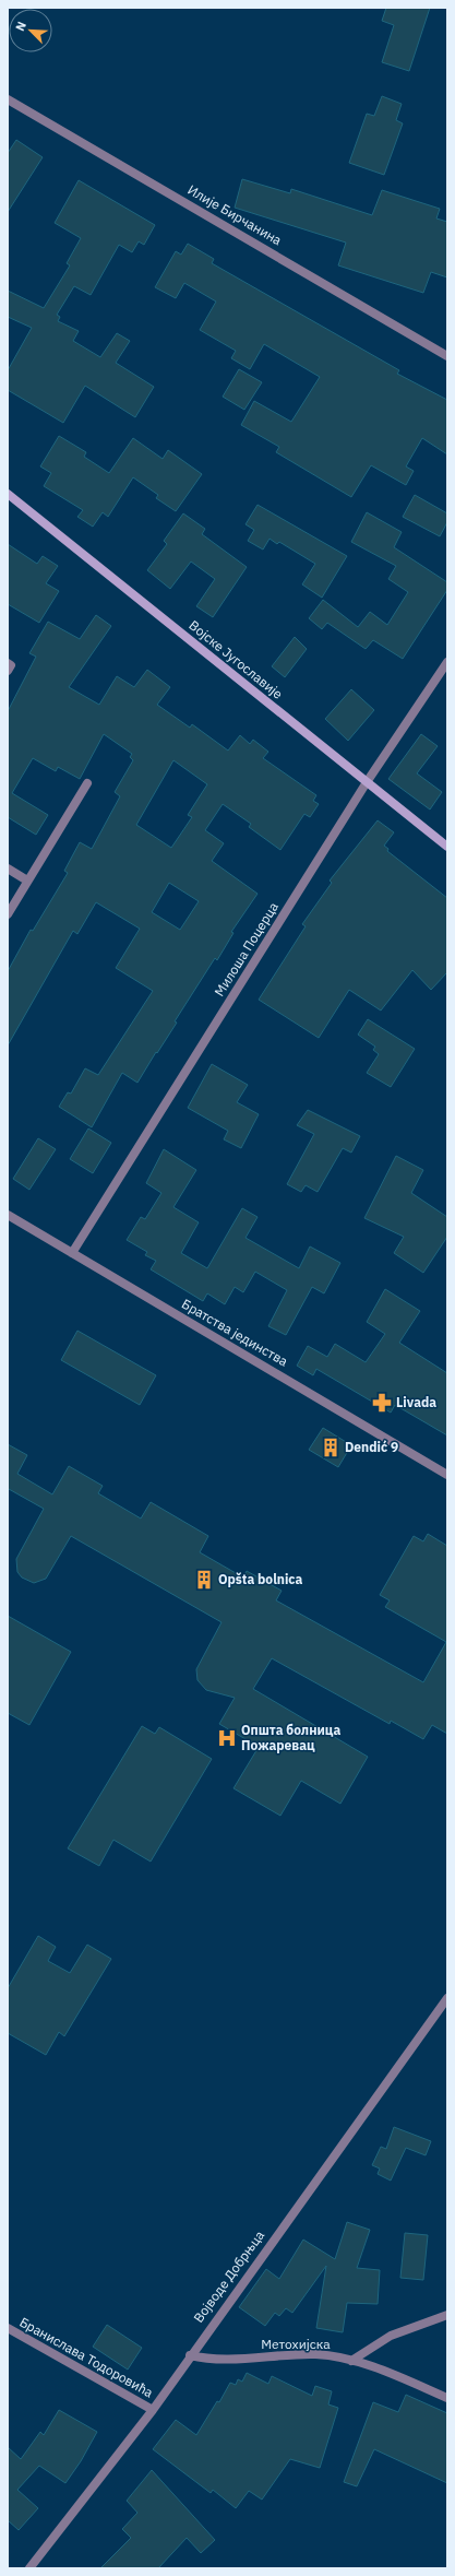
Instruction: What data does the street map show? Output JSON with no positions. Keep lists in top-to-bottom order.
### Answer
{
  "streets": {
    "main road": ["Војске Југославије"],
    "street": [
      "Илије Бирчанина",
      "Милоша Поцерца",
      "Братства јединства",
      "Војводе Добрњца",
      "Метохијска",
      "Бранислава Тодоровића"
    ]
  },
  "crossings": [
    ["Војске Југославије", "Милоша Поцерца"],
    ["Милоша Поцерца", "Братства јединства"],
    ["Војводе Добрњца", "Метохијска"],
    ["Војводе Добрњца", "Бранислава Тодоровића"]
  ],
  "places": {
    "pharmacy": ["Livada"],
    "building": ["Dendić 9", "Opšta bolnica"],
    "hospital": ["Општа болница Пожаревац"]
  },
  "north": "top left"
}
